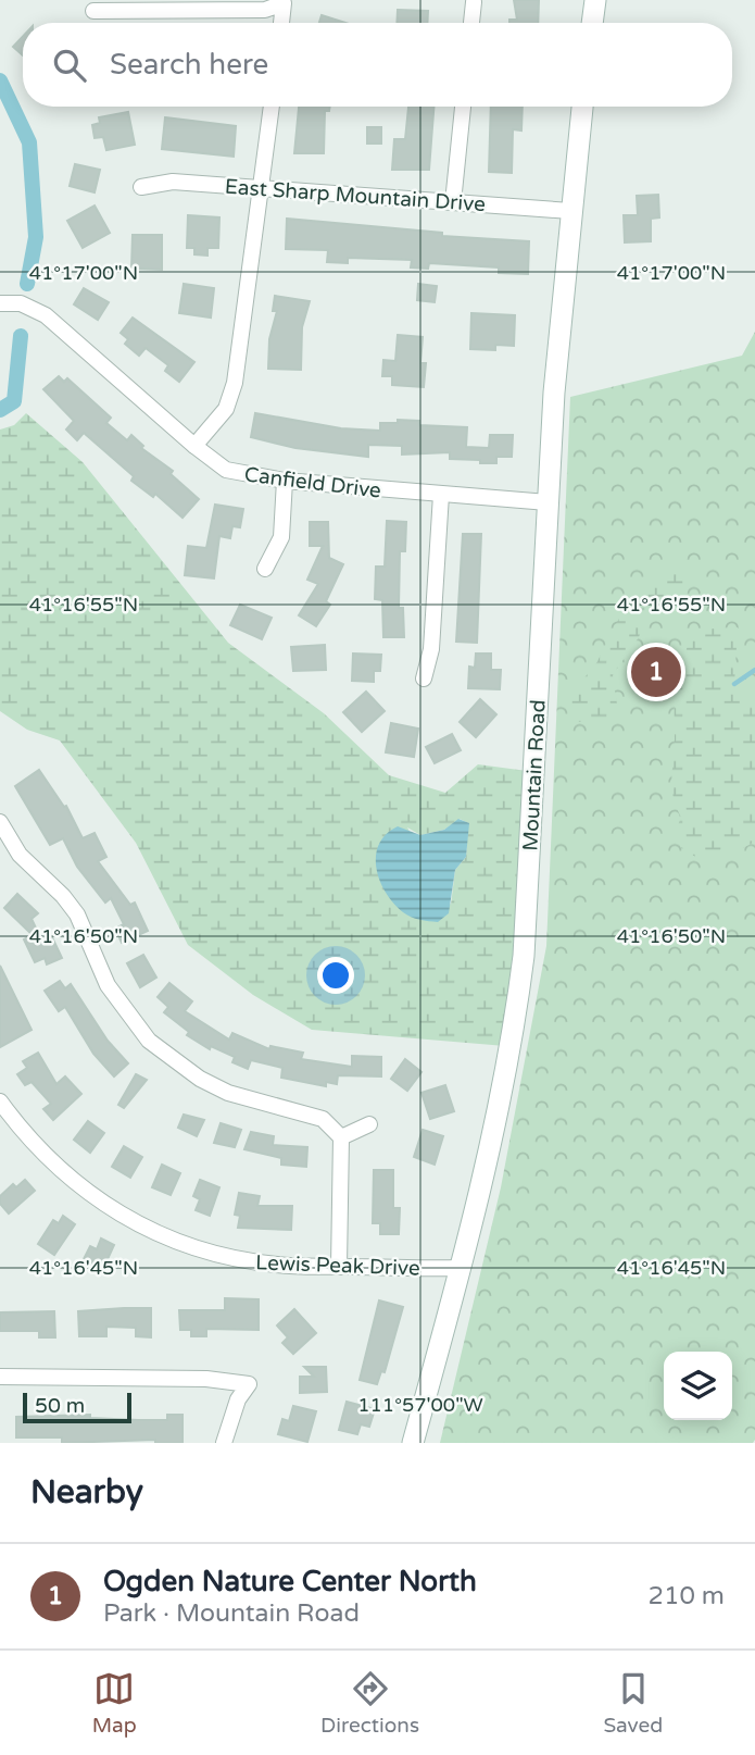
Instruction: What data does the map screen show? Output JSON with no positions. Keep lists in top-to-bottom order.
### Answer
{
  "streets": {
    "street": [
      "East Sharp Mountain Drive",
      "Canfield Drive",
      "Mountain Road",
      "Lewis Peak Drive"
    ]
  },
  "crossings": [
    ["East Sharp Mountain Drive", "Mountain Road"],
    ["Canfield Drive", "Mountain Road"],
    ["Mountain Road", "Lewis Peak Drive"]
  ],
  "scale_bar": "50 m",
  "page": {
    "search": "Search here",
    "pins": "1",
    "scale": "50 m",
    "heading": "Nearby",
    "list": [
      {
        "mark": "1",
        "name": "Ogden Nature Center North",
        "note": "Park · Mountain Road",
        "value": "210 m"
      }
    ],
    "nav": ["Map", "Directions", "Saved"]
  },
  "coordinates": [
    "41°17'00\"N",
    "41°16'55\"N",
    "41°16'50\"N",
    "41°16'45\"N",
    "111°57'00\"W"
  ]
}
